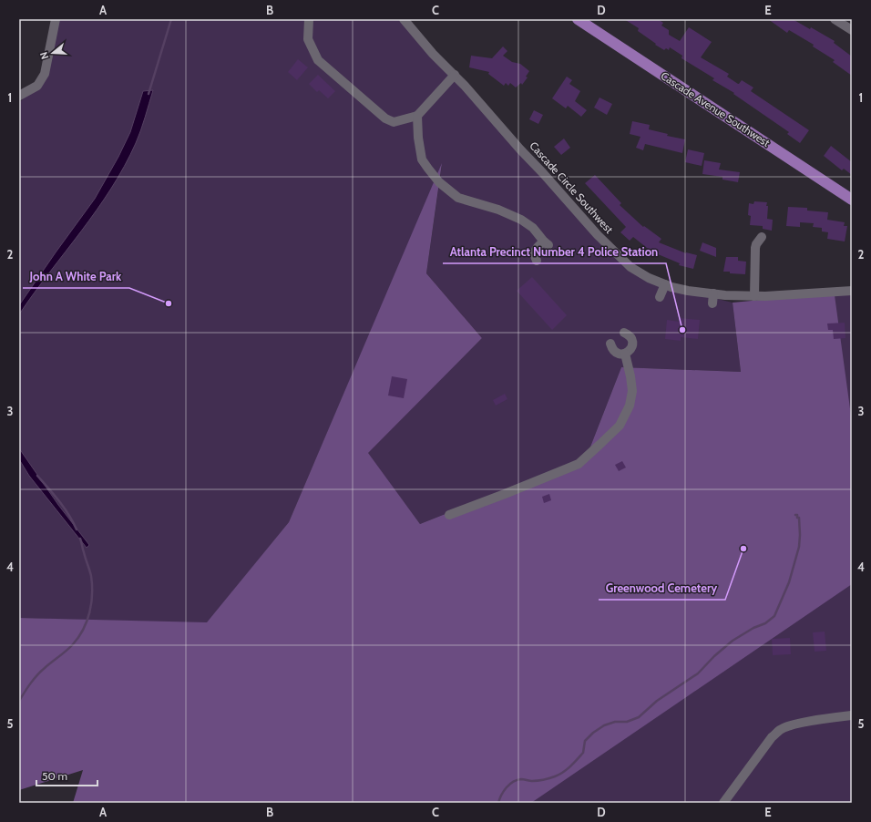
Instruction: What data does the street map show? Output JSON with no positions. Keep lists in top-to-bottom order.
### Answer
{
  "streets": {
    "main road": ["Cascade Avenue Southwest"],
    "street": ["Cascade Circle Southwest"]
  },
  "places": ["John A White Park", "Atlanta Precinct Number 4 Police Station", "Greenwood Cemetery"],
  "scale_bar": "50 m",
  "north": "left",
  "grid": {
    "columns": [
      "A",
      "B",
      "C",
      "D",
      "E"
    ],
    "rows": [
      "1",
      "2",
      "3",
      "4",
      "5"
    ]
  }
}
